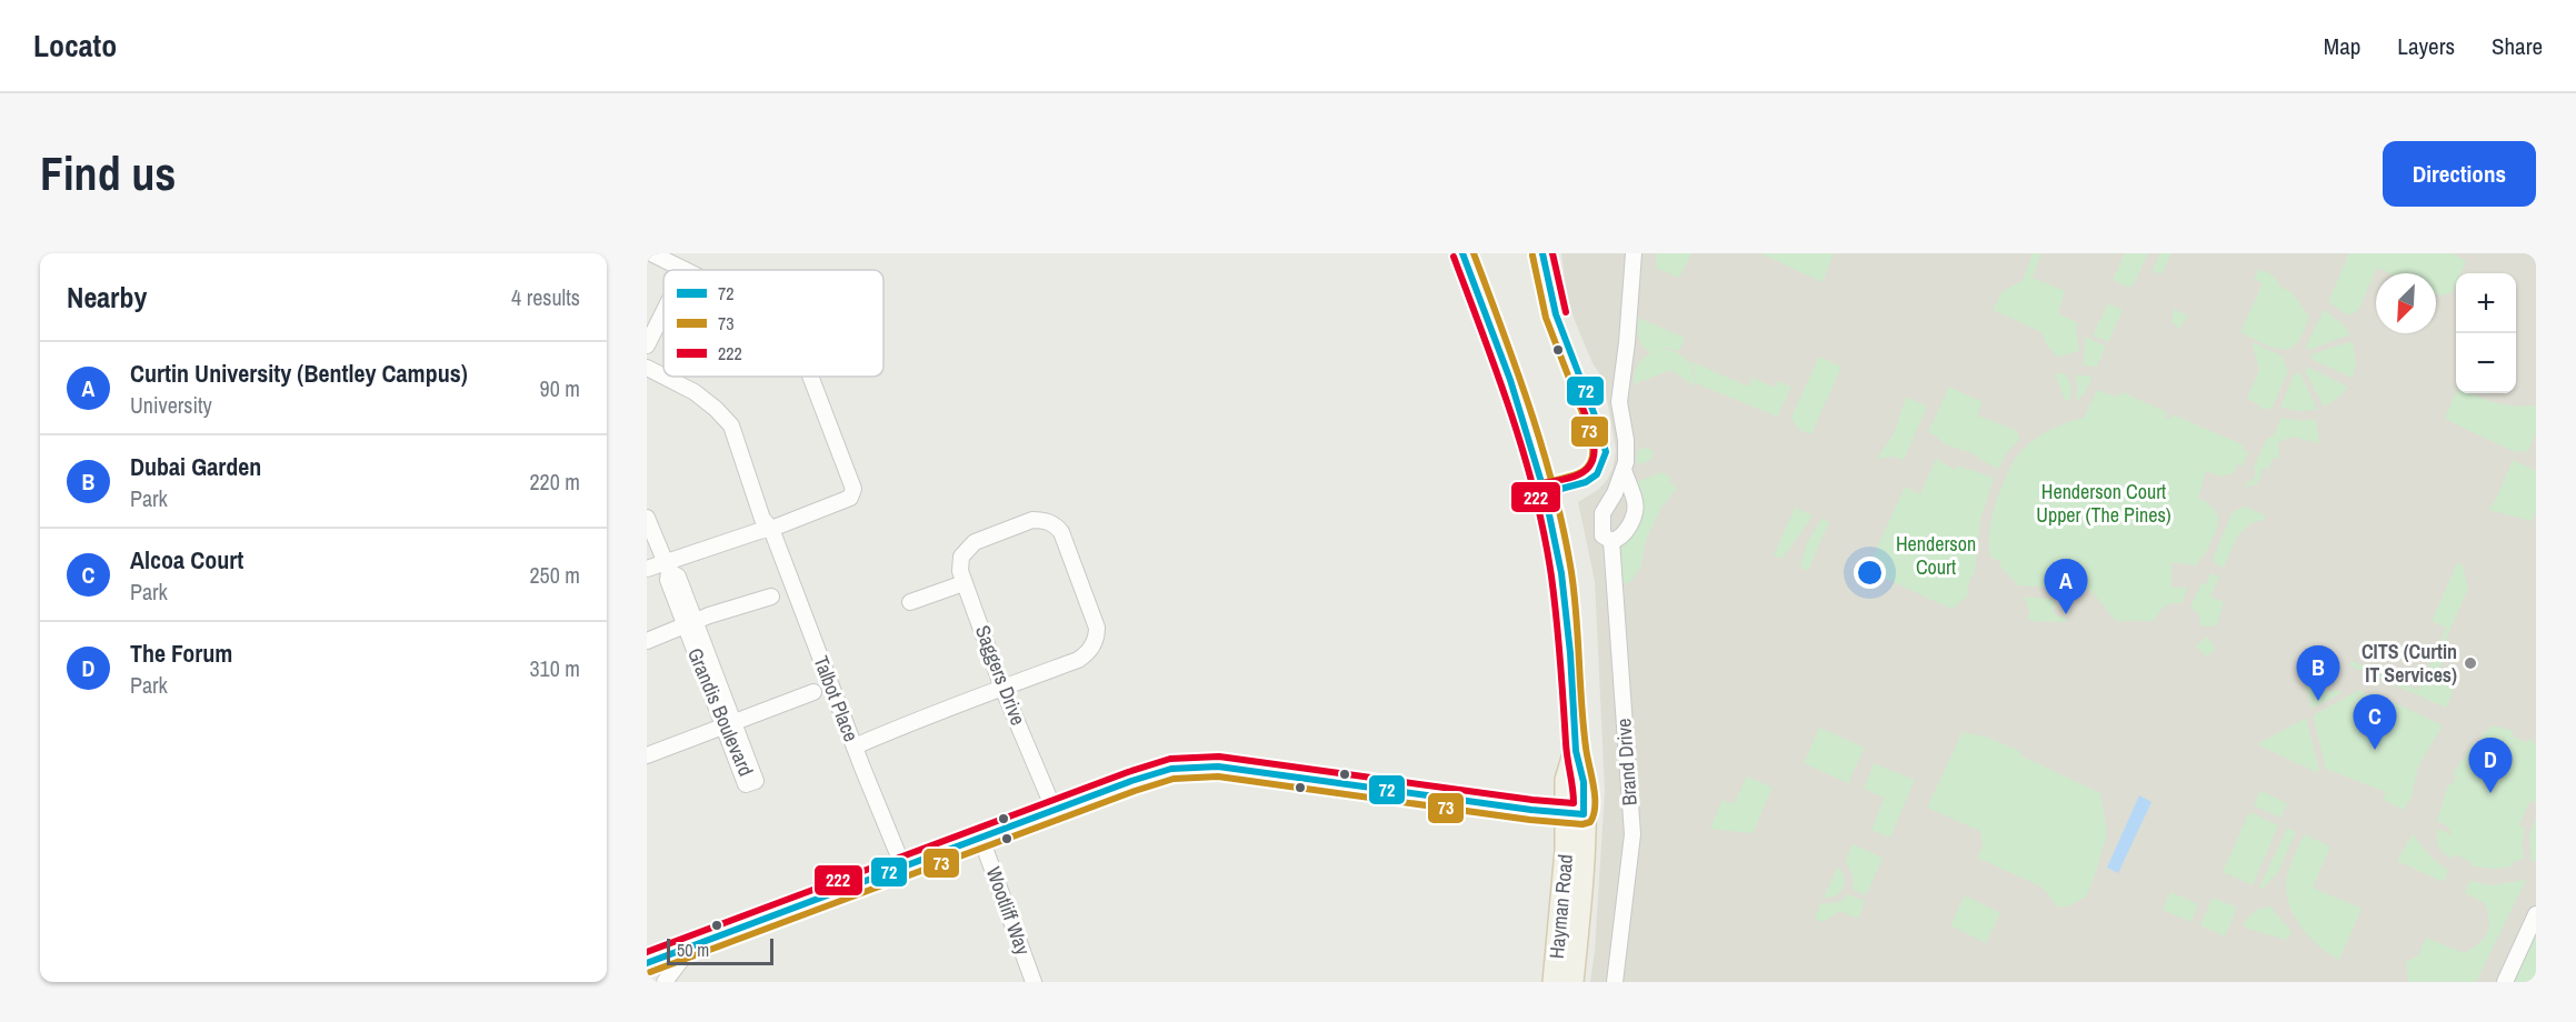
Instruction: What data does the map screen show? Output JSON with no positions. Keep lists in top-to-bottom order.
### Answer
{
  "streets": {
    "main road": ["Hayman Road"],
    "street": [
      "Saggers Drive",
      "Talbot Place",
      "Grandis Boulevard",
      "Brand Drive",
      "Wootliff Way"
    ]
  },
  "parks": ["Henderson Court Upper (The Pines)", "Henderson Court"],
  "places": ["CITS (Curtin IT Services)"],
  "lines": ["transit line 72", "transit line 73", "transit line 222"],
  "legend": ["72", "73", "222"],
  "scale_bar": "50 m",
  "north": "bottom left",
  "page": {
    "header": "Locato",
    "nav": ["Map", "Layers", "Share"],
    "buttons": "Directions",
    "title": "Find us",
    "heading": ["Nearby", "4 results"],
    "map_buttons": ["+", "−"],
    "list": [
      {
        "mark": "A",
        "name": "Curtin University (Bentley Campus)",
        "note": "University",
        "value": "90 m"
      },
      {
        "mark": "B",
        "name": "Dubai Garden",
        "note": "Park",
        "value": "220 m"
      },
      {
        "mark": "C",
        "name": "Alcoa Court",
        "note": "Park",
        "value": "250 m"
      },
      {
        "mark": "D",
        "name": "The Forum",
        "note": "Park",
        "value": "310 m"
      }
    ],
    "pins": [
      "A",
      "B",
      "C",
      "D"
    ],
    "scale": "50 m"
  }
}
